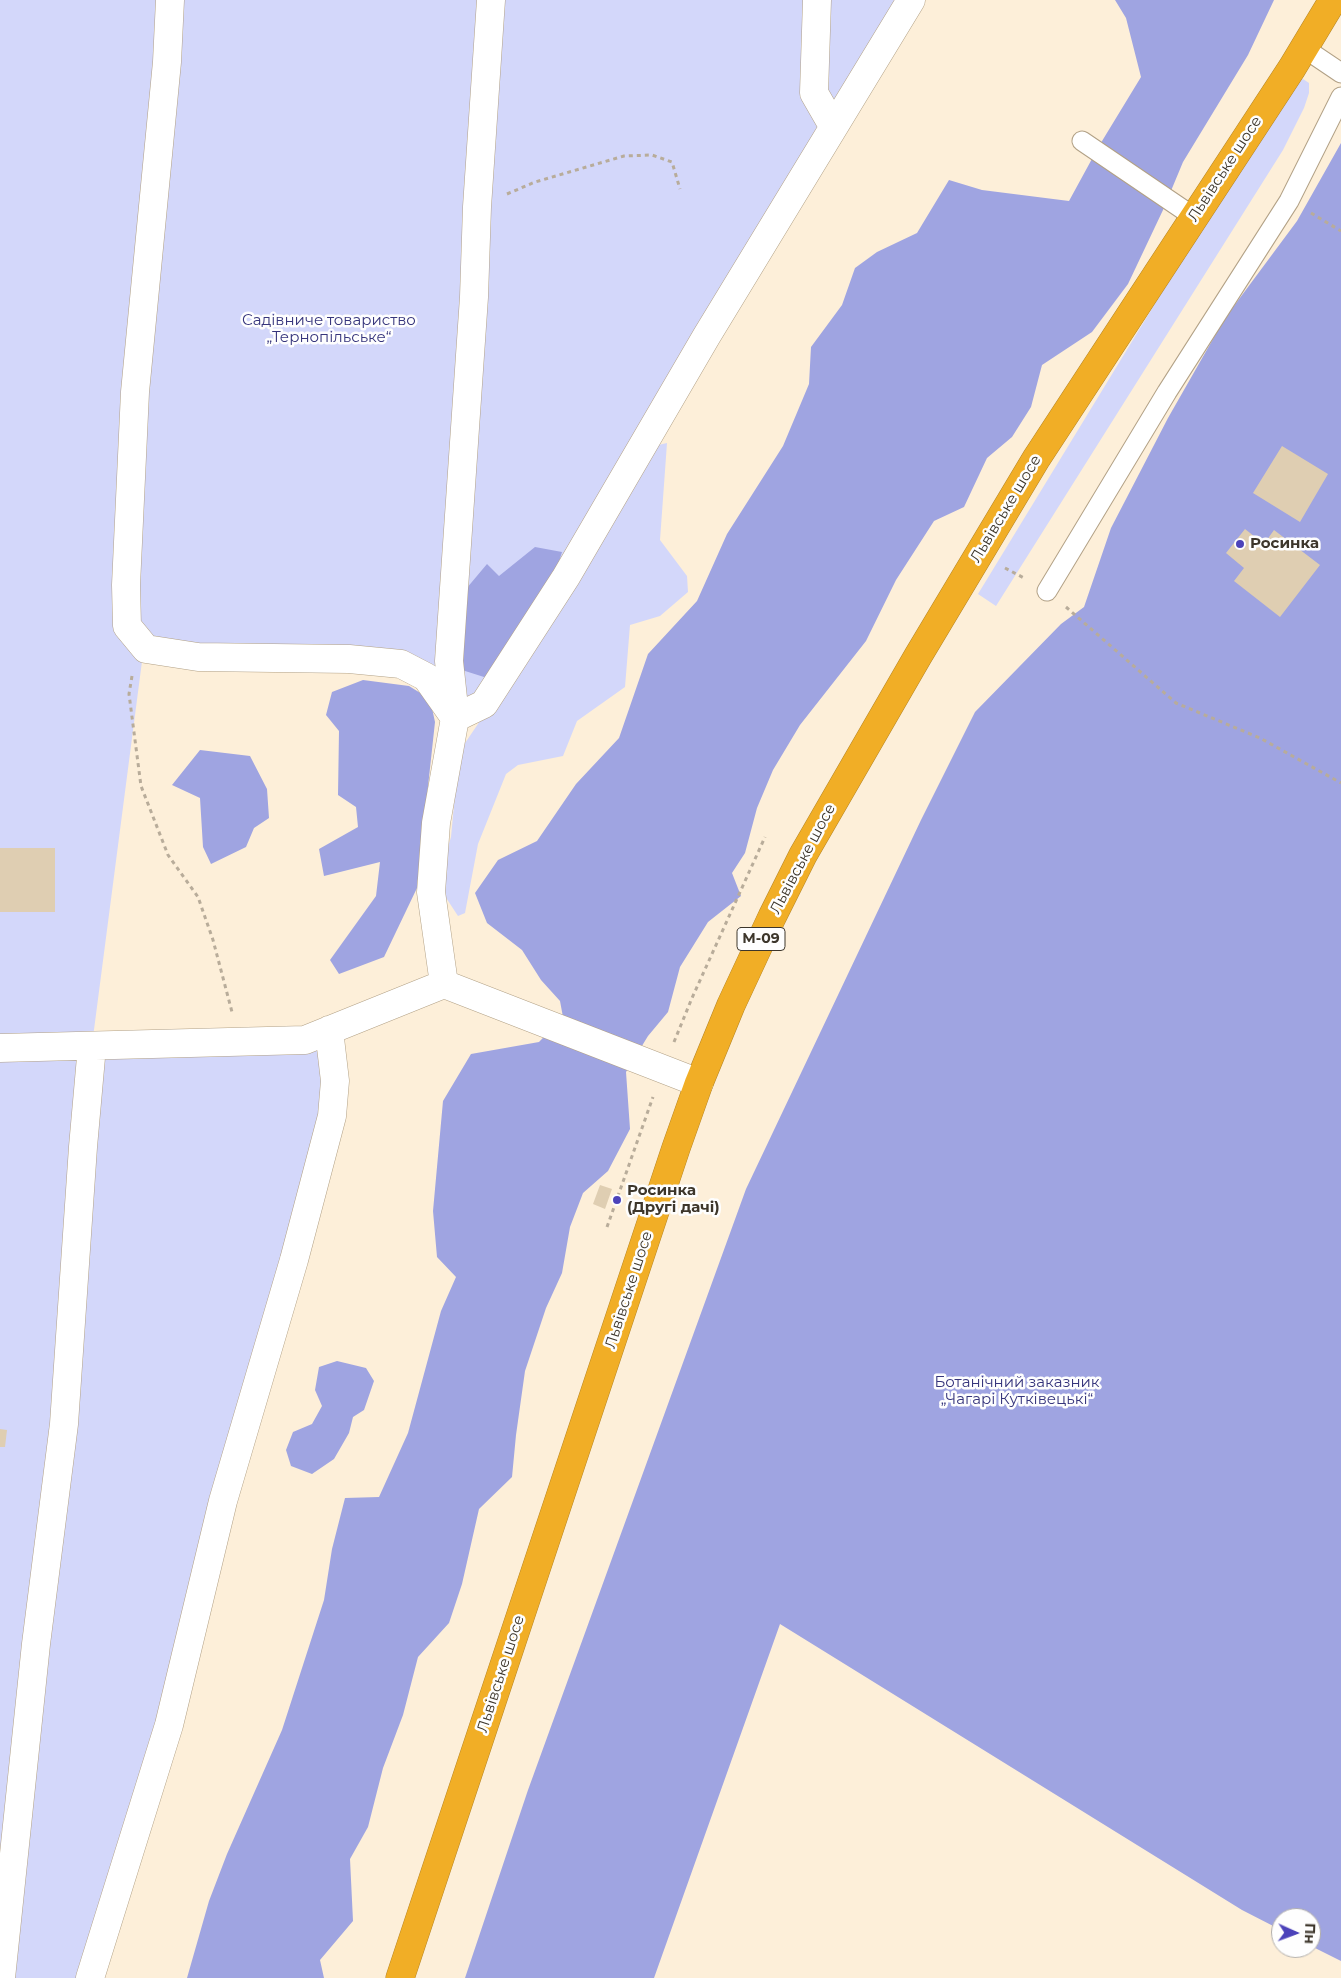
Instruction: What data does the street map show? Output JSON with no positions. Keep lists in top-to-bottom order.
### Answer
{
  "streets": {
    "highway": ["Львівське шосе", "М-09"]
  },
  "parks": ["Садівниче товариство „Тернопільське“", "Ботанічний заказник „Чагарі Кутківецькі“"],
  "places": ["Росинка", "Росинка (Другі дачі)"],
  "north": "right"
}
